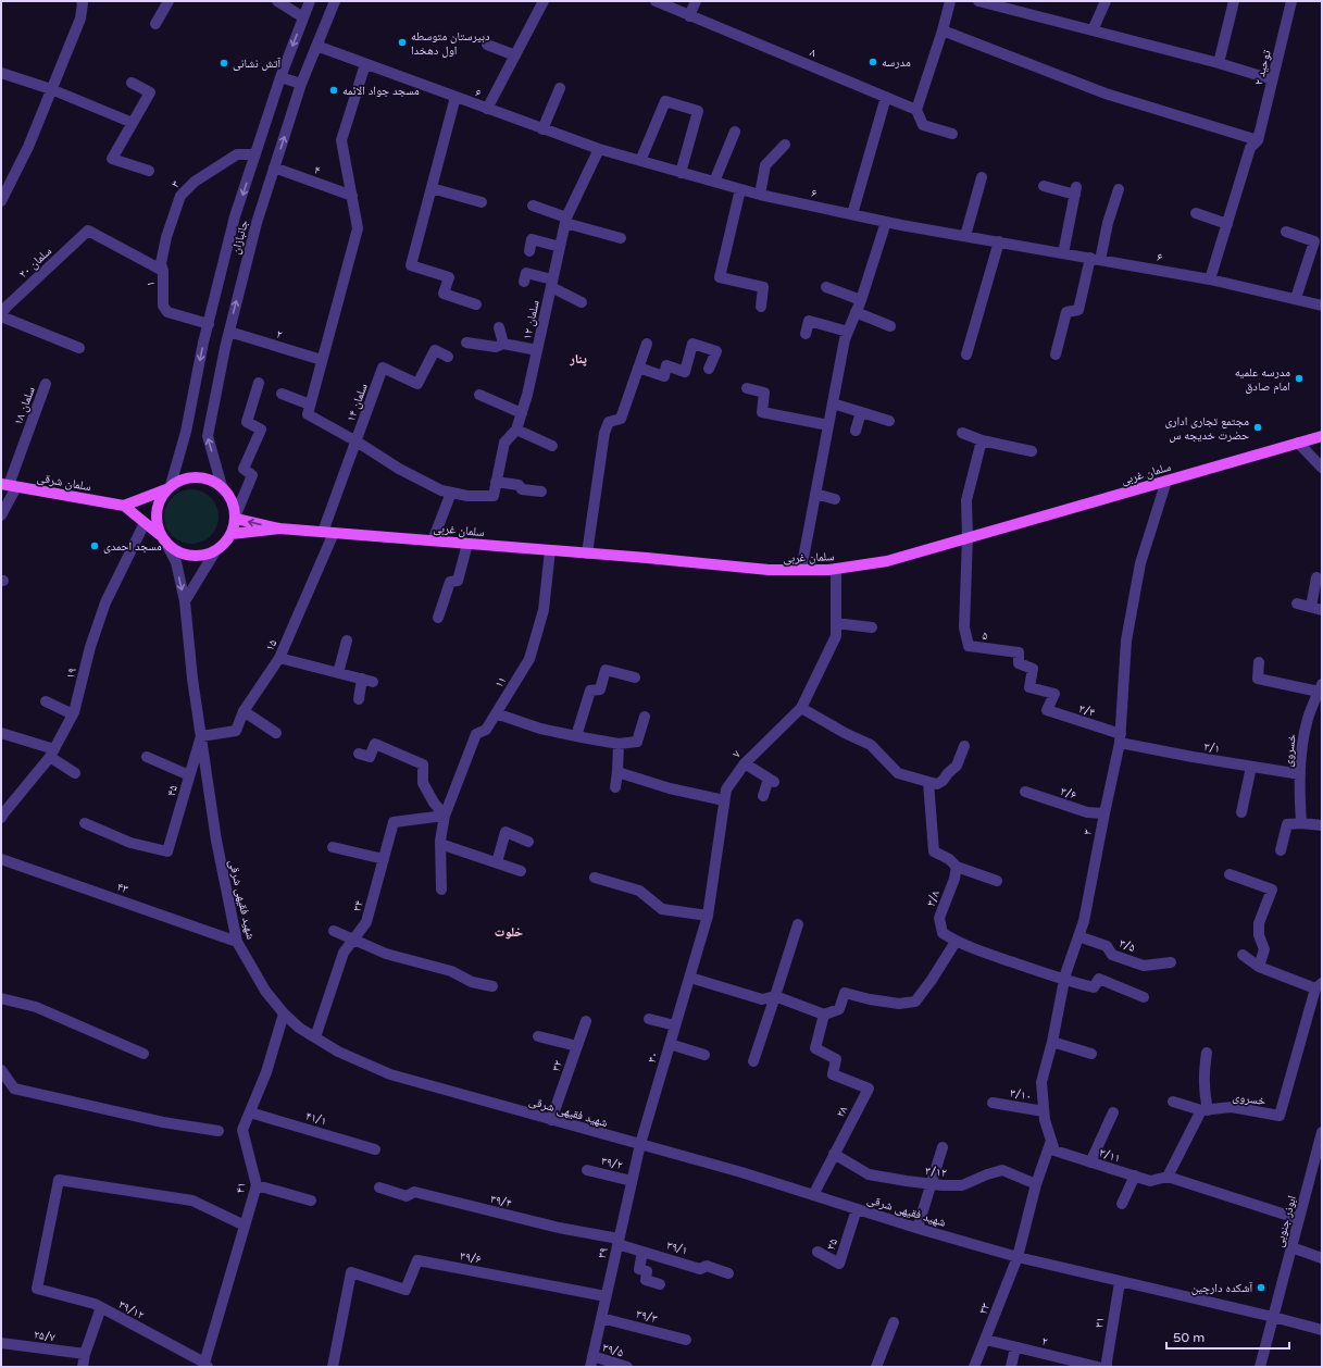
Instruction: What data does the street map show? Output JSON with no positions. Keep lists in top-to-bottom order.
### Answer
{
  "streets": {
    "main road": ["سلمان غربی", "سلمان شرقی"],
    "street": [
      "۸",
      "توحید ۲",
      "۶",
      "۴",
      "۳",
      "جانبازان",
      "سلمان ۲۰",
      "۱",
      "سلمان ۱۲",
      "۲",
      "سلمان ۱۴",
      "سلمان ۱۸",
      "۵",
      "۱۵",
      "۱۹",
      "۱۱",
      "۳/۴",
      "۳/۱",
      "خسروی",
      "۷",
      "۴۵",
      "۳/۶",
      "۴۳",
      "۳/۸",
      "شهید فقیهی شرقی",
      "۳۴",
      "۳/۵",
      "۳۰",
      "۳۲",
      "۳/۱۰",
      "۲۸",
      "۴۱/۱",
      "۳/۱۱",
      "۳۹/۲",
      "۳/۱۲",
      "۴۱",
      "۳۹/۴",
      "ابوذر جنوبی",
      "۳۵",
      "۳۹/۱",
      "۳۹",
      "۳۹/۶",
      "۳۳",
      "۳۹/۱۲",
      "۳۹/۳",
      "۳۱",
      "۲۵/۷",
      "۳۹/۵"
    ]
  },
  "crossings": [
    ["۶", "جانبازان"],
    ["۶", "سلمان ۱۲"],
    ["۴", "جانبازان"],
    ["۳", "جانبازان"],
    ["۳", "۱"],
    ["۳", "سلمان غربی"],
    ["۳", "۳/۴"],
    ["۳", "۳/۱"],
    ["۳", "۳/۶"],
    ["۳", "۳/۸"],
    ["۳", "۳/۵"],
    ["۳", "۳/۱۰"],
    ["۳", "۳/۱۱"],
    ["جانبازان", "۱"],
    ["جانبازان", "۲"],
    ["جانبازان", "شهید فقیهی شرقی"],
    ["سلمان ۲۰", "۱"],
    ["۲", "۳۳"],
    ["سلمان ۱۴", "سلمان غربی"],
    ["سلمان ۱۴", "۱۵"],
    ["سلمان ۱۸", "سلمان شرقی"],
    ["سلمان غربی", "۵"],
    ["سلمان غربی", "۱۵"],
    ["سلمان غربی", "۱۱"],
    ["سلمان غربی", "۷"],
    ["۵", "۳/۴"],
    ["۱۵", "۴۵"],
    ["۱۵", "شهید فقیهی شرقی"],
    ["۱۱", "۳۴"],
    ["۳/۴", "۳/۱"],
    ["۳/۱", "خسروی"],
    ["۷", "۳۰"],
    ["۴۵", "شهید فقیهی شرقی"],
    ["۴۳", "شهید فقیهی شرقی"],
    ["شهید فقیهی شرقی", "۳۴"],
    ["شهید فقیهی شرقی", "۳۰"],
    ["شهید فقیهی شرقی", "۳۲"],
    ["شهید فقیهی شرقی", "۲۸"],
    ["شهید فقیهی شرقی", "۴۱"],
    ["شهید فقیهی شرقی", "ابوذر جنوبی"],
    ["شهید فقیهی شرقی", "۳۵"],
    ["شهید فقیهی شرقی", "۳۹"],
    ["شهید فقیهی شرقی", "۳۳"],
    ["شهید فقیهی شرقی", "۳۱"],
    ["۳۰", "۳۹"],
    ["۲۸", "۳/۱۲"],
    ["۴۱/۱", "۴۱"],
    ["۳۹/۲", "۳۹"],
    ["۳/۱۲", "۳۳"],
    ["۴۱", "۳۹/۱۲"],
    ["۳۹/۴", "۳۹/۱"],
    ["۳۹/۴", "۳۹"],
    ["۳۹/۱", "۳۹"],
    ["۳۹", "۳۹/۶"],
    ["۳۹", "۳۹/۳"],
    ["۳۹", "۳۹/۵"]
  ],
  "districts": ["پنار", "خلوت"],
  "places": [
    "دبیرستان متوسطه اول دهخدا",
    "مدرسه",
    "آتش نشانی",
    "مسجد جواد الائمه",
    "مدرسه علمیه امام صادق",
    "مجتمع تجاری اداری حضرت خدیجه س",
    "مسجد احمدی",
    "آشکده دارچین"
  ],
  "scale_bar": "50 m"
}
